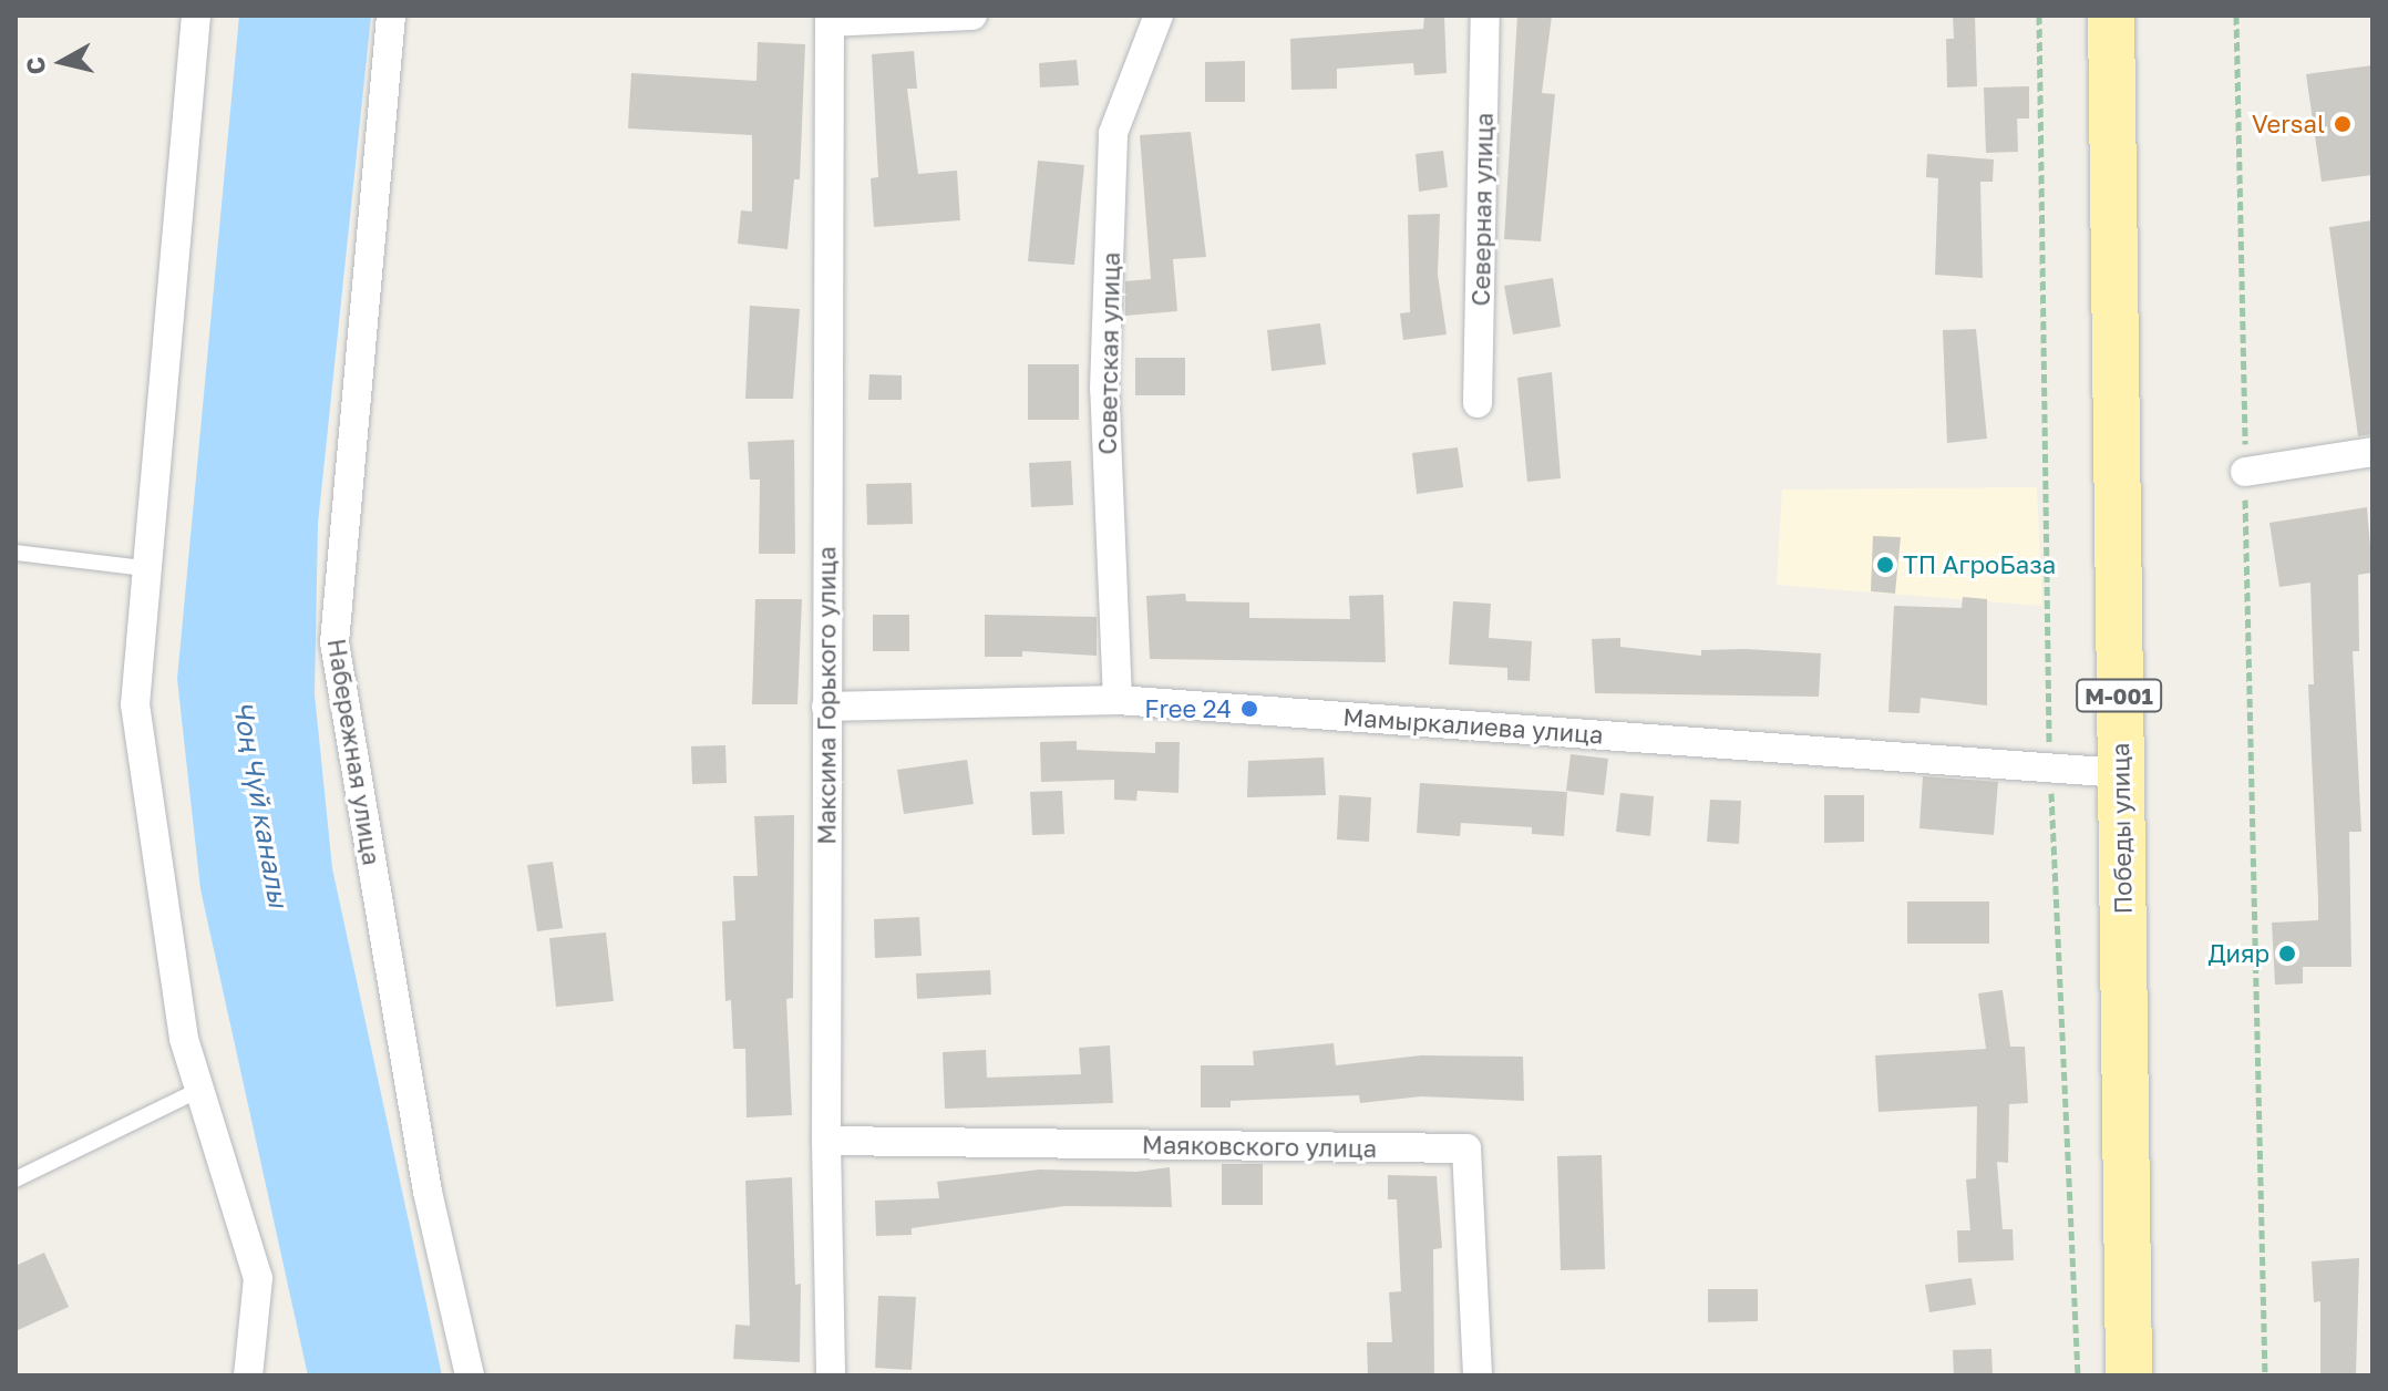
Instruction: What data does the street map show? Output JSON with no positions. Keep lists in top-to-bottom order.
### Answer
{
  "streets": {
    "main road": ["М-001", "Победы улица"],
    "street": [
      "Северная улица",
      "Советская улица",
      "Максима Горького улица",
      "Мамыркалиева улица",
      "Набережная улица",
      "Маяковского улица"
    ]
  },
  "crossings": [
    ["Советская улица", "Мамыркалиева улица"],
    ["Максима Горького улица", "Мамыркалиева улица"],
    ["Максима Горького улица", "Маяковского улица"],
    ["Мамыркалиева улица", "Победы улица"]
  ],
  "water": ["Чоң Чүй каналы"],
  "places": [
    "Versal",
    "ТП АгроБаза",
    "Free 24",
    "Дияр"
  ],
  "north": "left"
}
